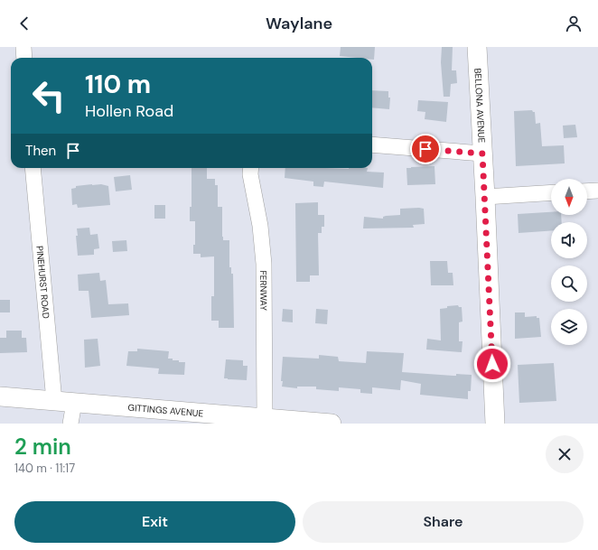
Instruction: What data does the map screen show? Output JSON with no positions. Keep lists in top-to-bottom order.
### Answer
{
  "streets": {
    "street": [
      "BELLONA AVENUE",
      "PINEHURST ROAD",
      "FERNWAY",
      "GITTINGS AVENUE"
    ]
  },
  "crossings": [
    ["PINEHURST ROAD", "GITTINGS AVENUE"],
    ["FERNWAY", "GITTINGS AVENUE"]
  ],
  "north": "bottom",
  "page": {
    "header": "Waylane",
    "turn": ["110 m", "Hollen Road"],
    "then": "Then",
    "heading": ["2 min", "140 m · 11:17"],
    "buttons": ["Exit", "Share"]
  }
}
